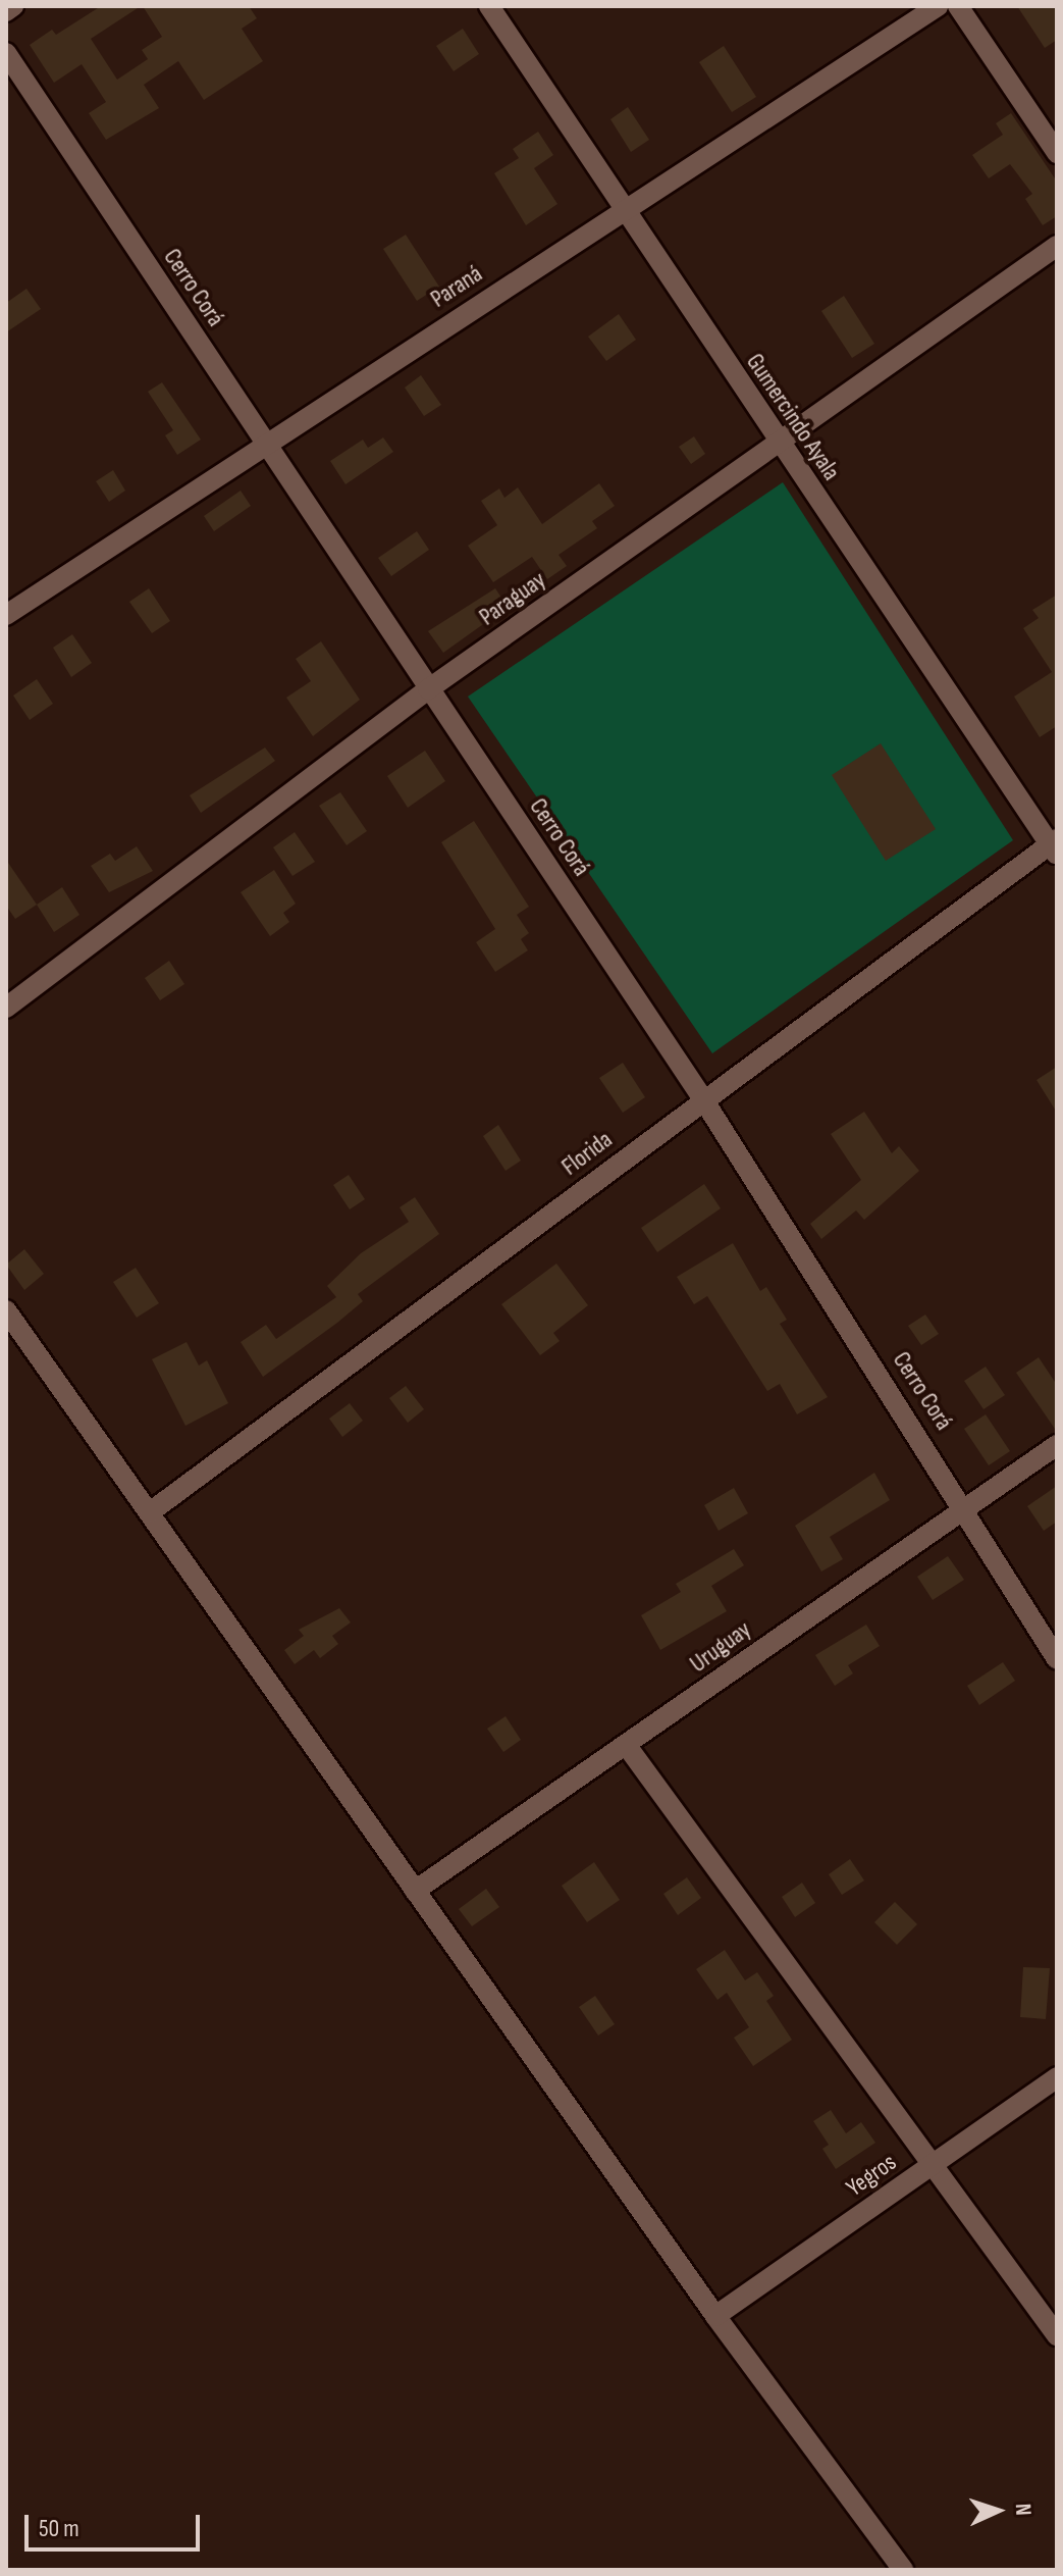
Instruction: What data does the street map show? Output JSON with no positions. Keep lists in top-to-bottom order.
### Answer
{
  "streets": {
    "street": [
      "Paraná",
      "Cerro Corá",
      "Gumercindo Ayala",
      "Paraguay",
      "Florida",
      "Uruguay",
      "Yegros"
    ]
  },
  "crossings": [
    ["Paraná", "Cerro Corá"],
    ["Paraná", "Gumercindo Ayala"],
    ["Cerro Corá", "Paraguay"],
    ["Cerro Corá", "Florida"],
    ["Cerro Corá", "Uruguay"],
    ["Gumercindo Ayala", "Paraguay"],
    ["Gumercindo Ayala", "Florida"]
  ],
  "scale_bar": "50 m",
  "north": "right"
}
